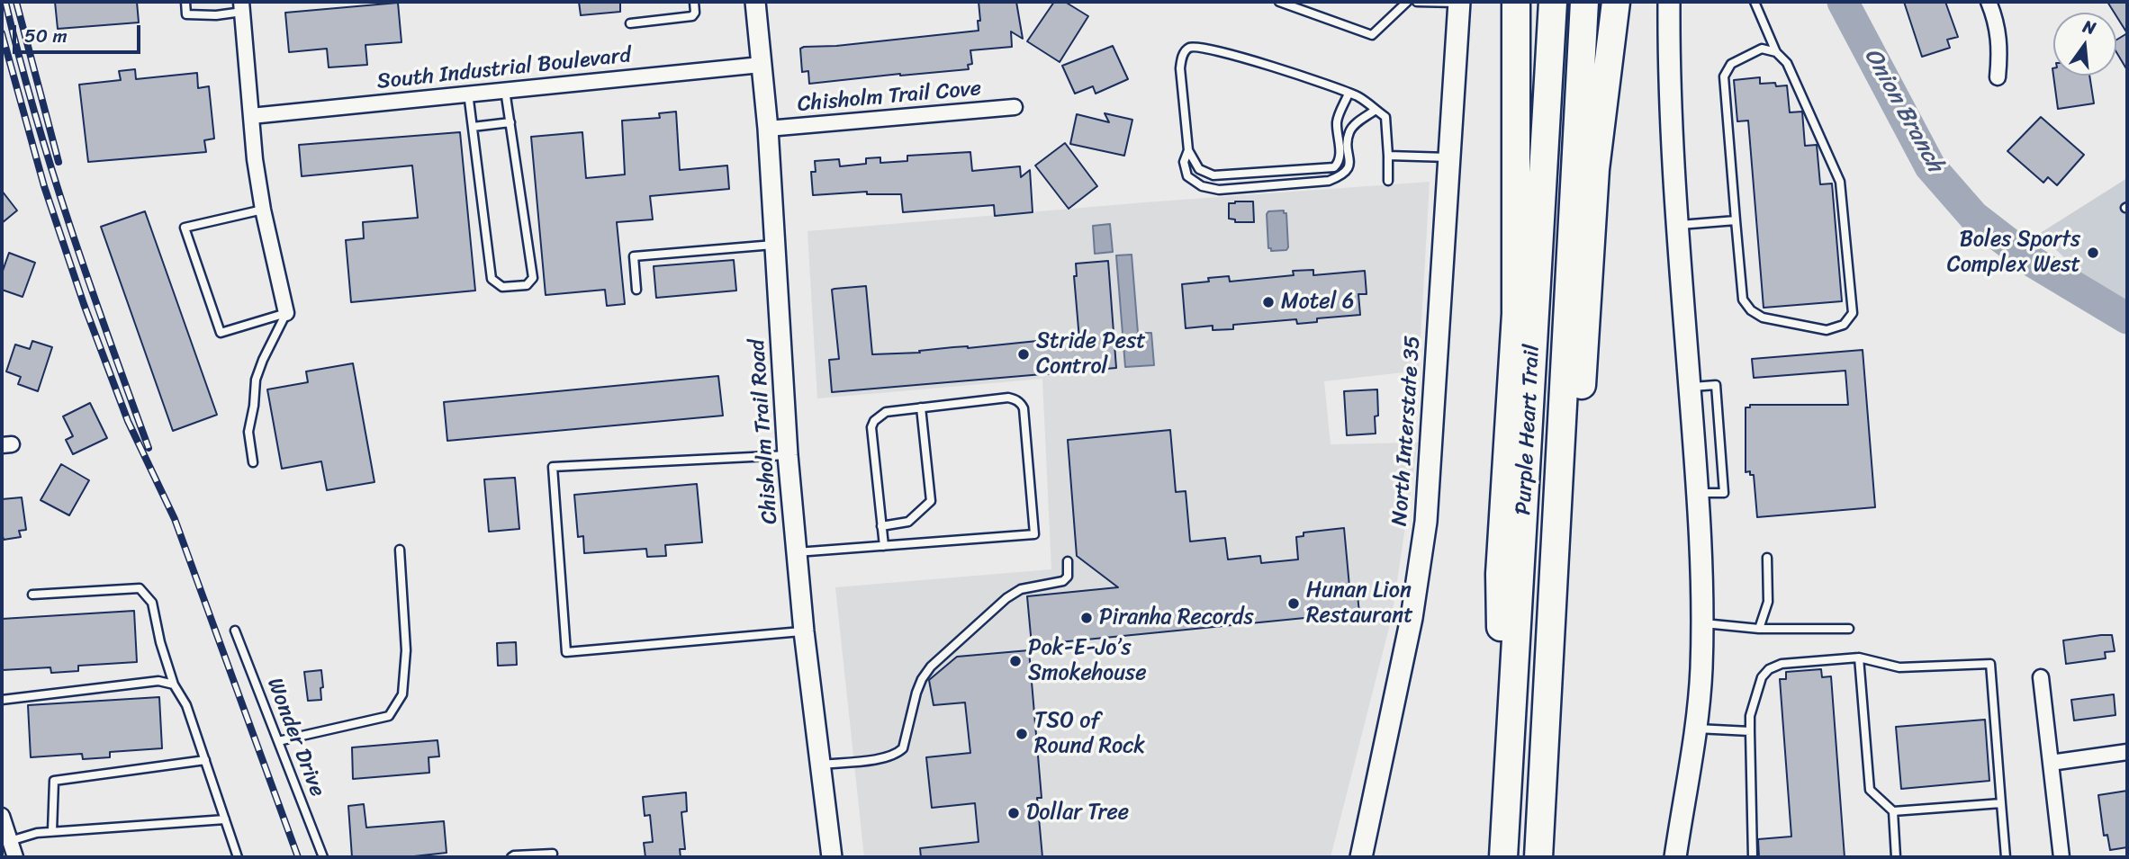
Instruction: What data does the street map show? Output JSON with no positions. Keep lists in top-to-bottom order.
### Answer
{
  "streets": {
    "highway": ["Purple Heart Trail"],
    "main road": ["North Interstate 35"],
    "street": ["South Industrial Boulevard", "Chisholm Trail Cove", "Chisholm Trail Road"],
    "lane": ["Wonder Drive"]
  },
  "crossings": [
    ["South Industrial Boulevard", "Chisholm Trail Road"],
    ["Chisholm Trail Cove", "Chisholm Trail Road"]
  ],
  "water": ["Onion Branch"],
  "places": [
    "Boles Sports Complex West",
    "Motel 6",
    "Stride Pest Control",
    "Hunan Lion Restaurant",
    "Piranha Records",
    "Pok-E-Jo’s Smokehouse",
    "TSO of Round Rock",
    "Dollar Tree"
  ],
  "scale_bar": "50 m",
  "north": "top"
}
